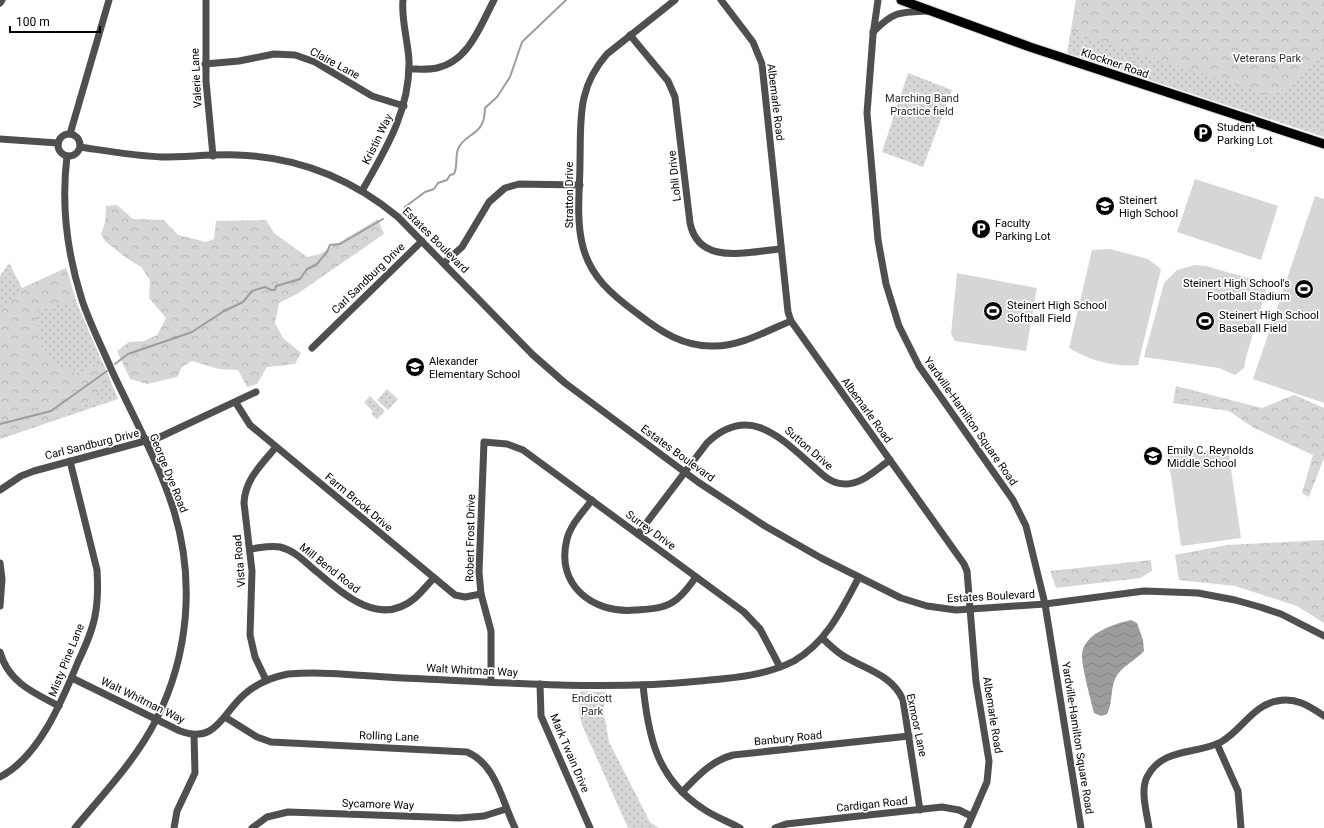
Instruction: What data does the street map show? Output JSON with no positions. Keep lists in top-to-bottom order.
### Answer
{
  "streets": {
    "main road": ["Klockner Road"],
    "street": [
      "Claire Lane",
      "Valerie Lane",
      "Albemarle Road",
      "Kristin Way",
      "Lohli Drive",
      "Stratton Drive",
      "Estates Boulevard",
      "Carl Sandburg Drive",
      "Yardville-Hamilton Square Road",
      "Sutton Drive",
      "George Dye Road",
      "Farm Brook Drive",
      "Surrey Drive",
      "Robert Frost Drive",
      "Vista Road",
      "Mill Bend Road",
      "Misty Pine Lane",
      "Walt Whitman Way",
      "Exmoor Lane",
      "Rolling Lane",
      "Banbury Road",
      "Mark Twain Drive",
      "Sycamore Way",
      "Cardigan Road"
    ]
  },
  "crossings": [
    ["Claire Lane", "Valerie Lane"],
    ["Claire Lane", "Kristin Way"],
    ["Valerie Lane", "Estates Boulevard"],
    ["Albemarle Road", "Lohli Drive"],
    ["Albemarle Road", "Stratton Drive"],
    ["Albemarle Road", "Estates Boulevard"],
    ["Albemarle Road", "Sutton Drive"],
    ["Albemarle Road", "Cardigan Road"],
    ["Kristin Way", "Estates Boulevard"],
    ["Lohli Drive", "Stratton Drive"],
    ["Estates Boulevard", "Carl Sandburg Drive"],
    ["Estates Boulevard", "Yardville-Hamilton Square Road"],
    ["Estates Boulevard", "Sutton Drive"],
    ["Estates Boulevard", "George Dye Road"],
    ["Estates Boulevard", "Walt Whitman Way"],
    ["Carl Sandburg Drive", "George Dye Road"],
    ["Carl Sandburg Drive", "Farm Brook Drive"],
    ["Carl Sandburg Drive", "Misty Pine Lane"],
    ["Sutton Drive", "Surrey Drive"],
    ["George Dye Road", "Walt Whitman Way"],
    ["Farm Brook Drive", "Robert Frost Drive"],
    ["Farm Brook Drive", "Vista Road"],
    ["Farm Brook Drive", "Mill Bend Road"],
    ["Surrey Drive", "Robert Frost Drive"],
    ["Surrey Drive", "Walt Whitman Way"],
    ["Robert Frost Drive", "Walt Whitman Way"],
    ["Vista Road", "Mill Bend Road"],
    ["Vista Road", "Walt Whitman Way"],
    ["Misty Pine Lane", "Walt Whitman Way"],
    ["Walt Whitman Way", "Exmoor Lane"],
    ["Walt Whitman Way", "Rolling Lane"],
    ["Walt Whitman Way", "Mark Twain Drive"],
    ["Exmoor Lane", "Banbury Road"],
    ["Exmoor Lane", "Cardigan Road"],
    ["Rolling Lane", "Sycamore Way"]
  ],
  "parks": ["Veterans Park", "Marching Band Practice field", "Endicott Park"],
  "places": {
    "parking": ["Student Parking Lot", "Faculty Parking Lot"],
    "school or university": ["Steinert High School", "Alexander Elementary School", "Emily C. Reynolds Middle School"],
    "sports": ["Steinert High School's Football Stadium", "Steinert High School Softball Field", "Steinert High School Baseball Field"]
  },
  "scale_bar": "100 m"
}
